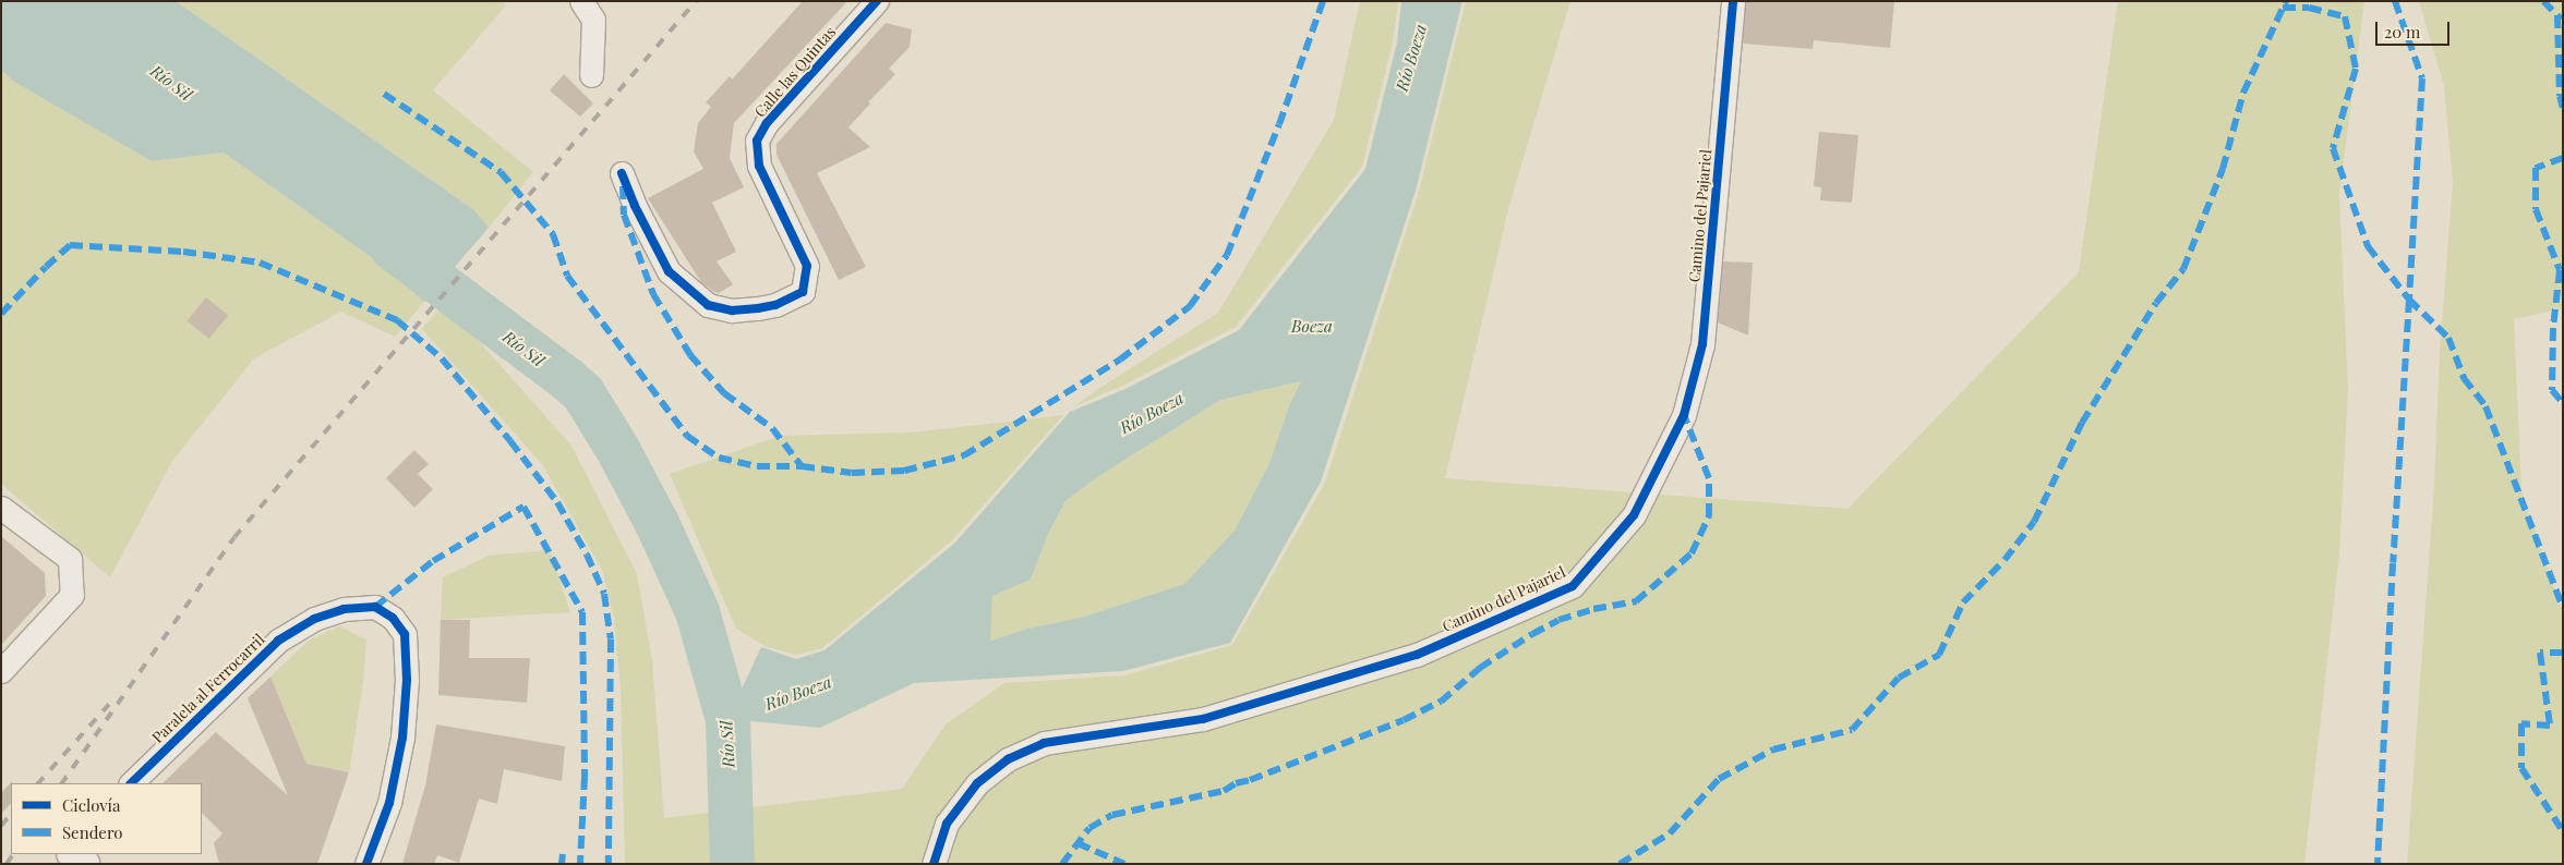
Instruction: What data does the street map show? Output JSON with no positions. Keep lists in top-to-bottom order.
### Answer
{
  "streets": {
    "street": ["Calle las Quintas", "Camino del Pajariel", "Paralela al Ferrocarril"]
  },
  "water": ["Río Boeza", "Río Sil", "Boeza"],
  "legend": ["Ciclovía", "Sendero"],
  "scale_bar": "20 m"
}
